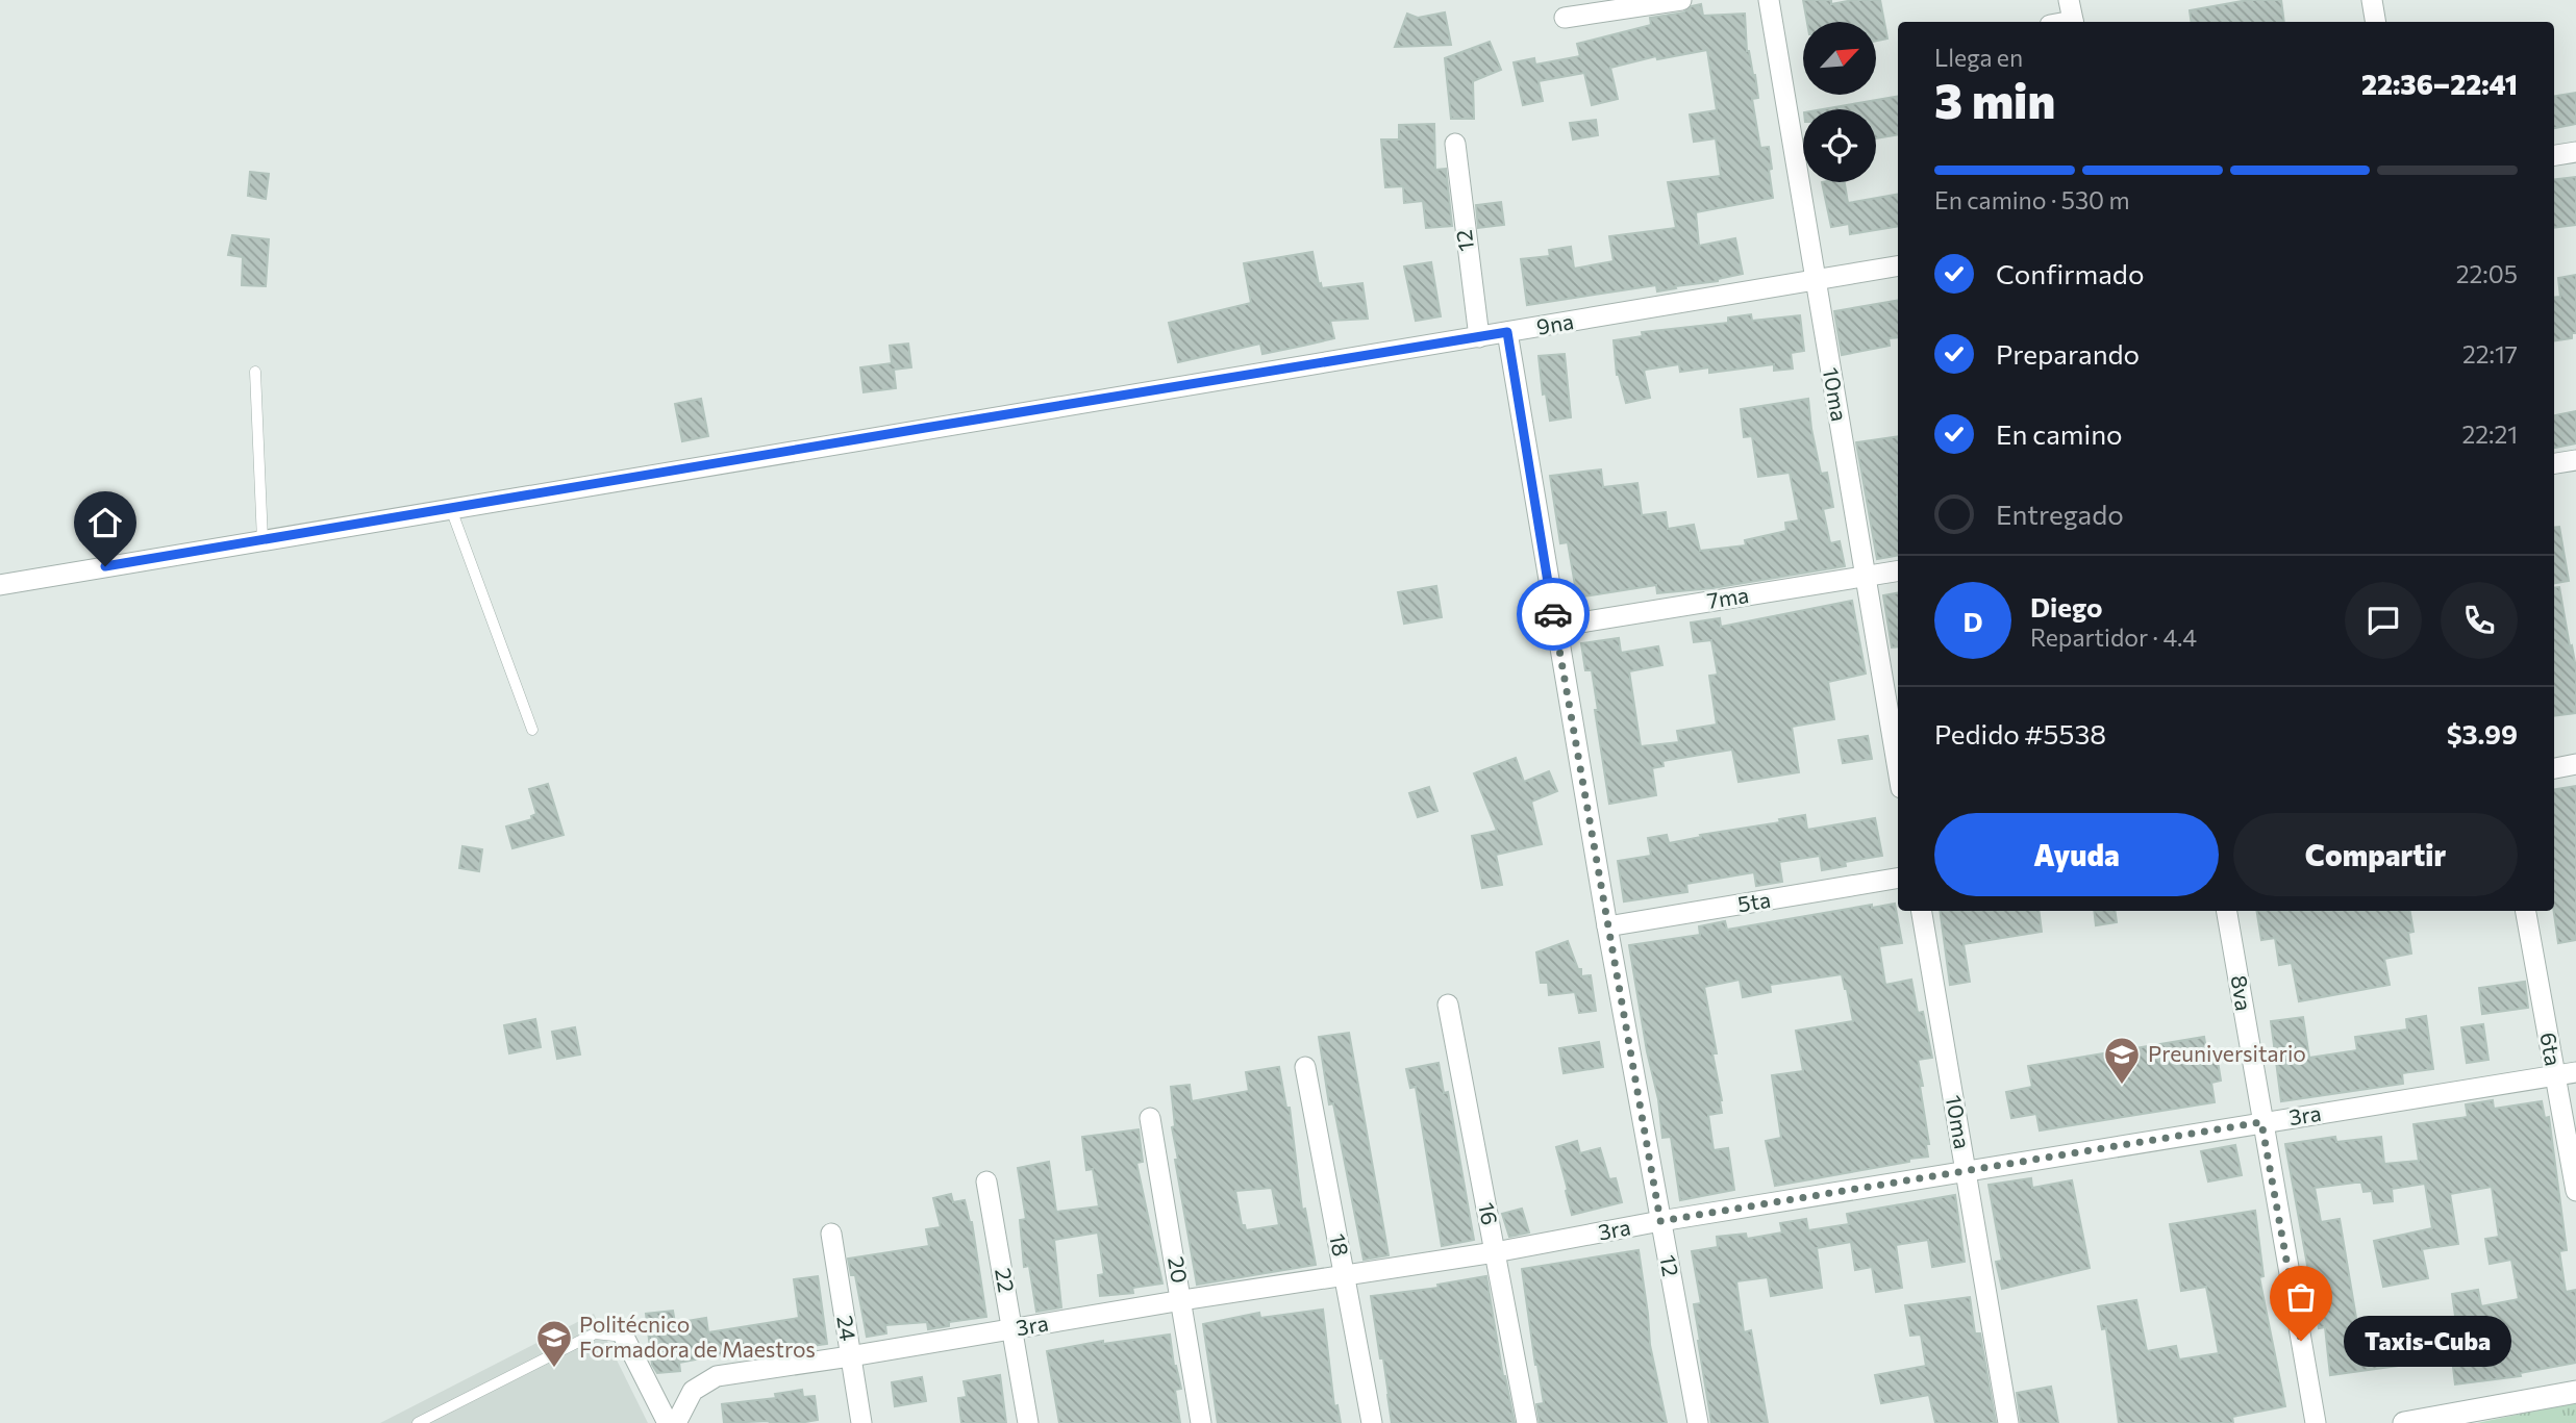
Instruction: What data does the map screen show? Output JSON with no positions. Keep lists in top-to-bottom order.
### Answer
{
  "streets": {
    "street": [
      "12",
      "9na",
      "10ma",
      "7ma",
      "5ta",
      "8va",
      "6ta",
      "3ra",
      "16",
      "18",
      "20",
      "22",
      "24"
    ]
  },
  "crossings": [
    ["12", "9na"],
    ["12", "7ma"],
    ["12", "5ta"],
    ["12", "3ra"],
    ["9na", "10ma"],
    ["10ma", "7ma"],
    ["10ma", "3ra"],
    ["8va", "3ra"],
    ["6ta", "3ra"],
    ["3ra", "16"],
    ["3ra", "18"],
    ["3ra", "20"],
    ["3ra", "22"],
    ["3ra", "24"]
  ],
  "places": {
    "school or university": ["Preuniversitario", "Politécnico Formadora de Maestros"],
    "other": ["Taxis-Cuba"]
  },
  "north": "top right",
  "page": {
    "heading": ["3 min", "Llega en", "22:36–22:41"],
    "panel": [
      "Diego",
      "Repartidor · 4.4",
      "Pedido #5538",
      "$3.99"
    ],
    "bar": "En camino · 530 m",
    "list": [
      ["Confirmado", "22:05"],
      ["Preparando", "22:17"],
      ["En camino", "22:21"],
      "Entregado"
    ],
    "round": "D",
    "buttons": ["Ayuda", "Compartir"],
    "bubble": "Taxis-Cuba"
  }
}
